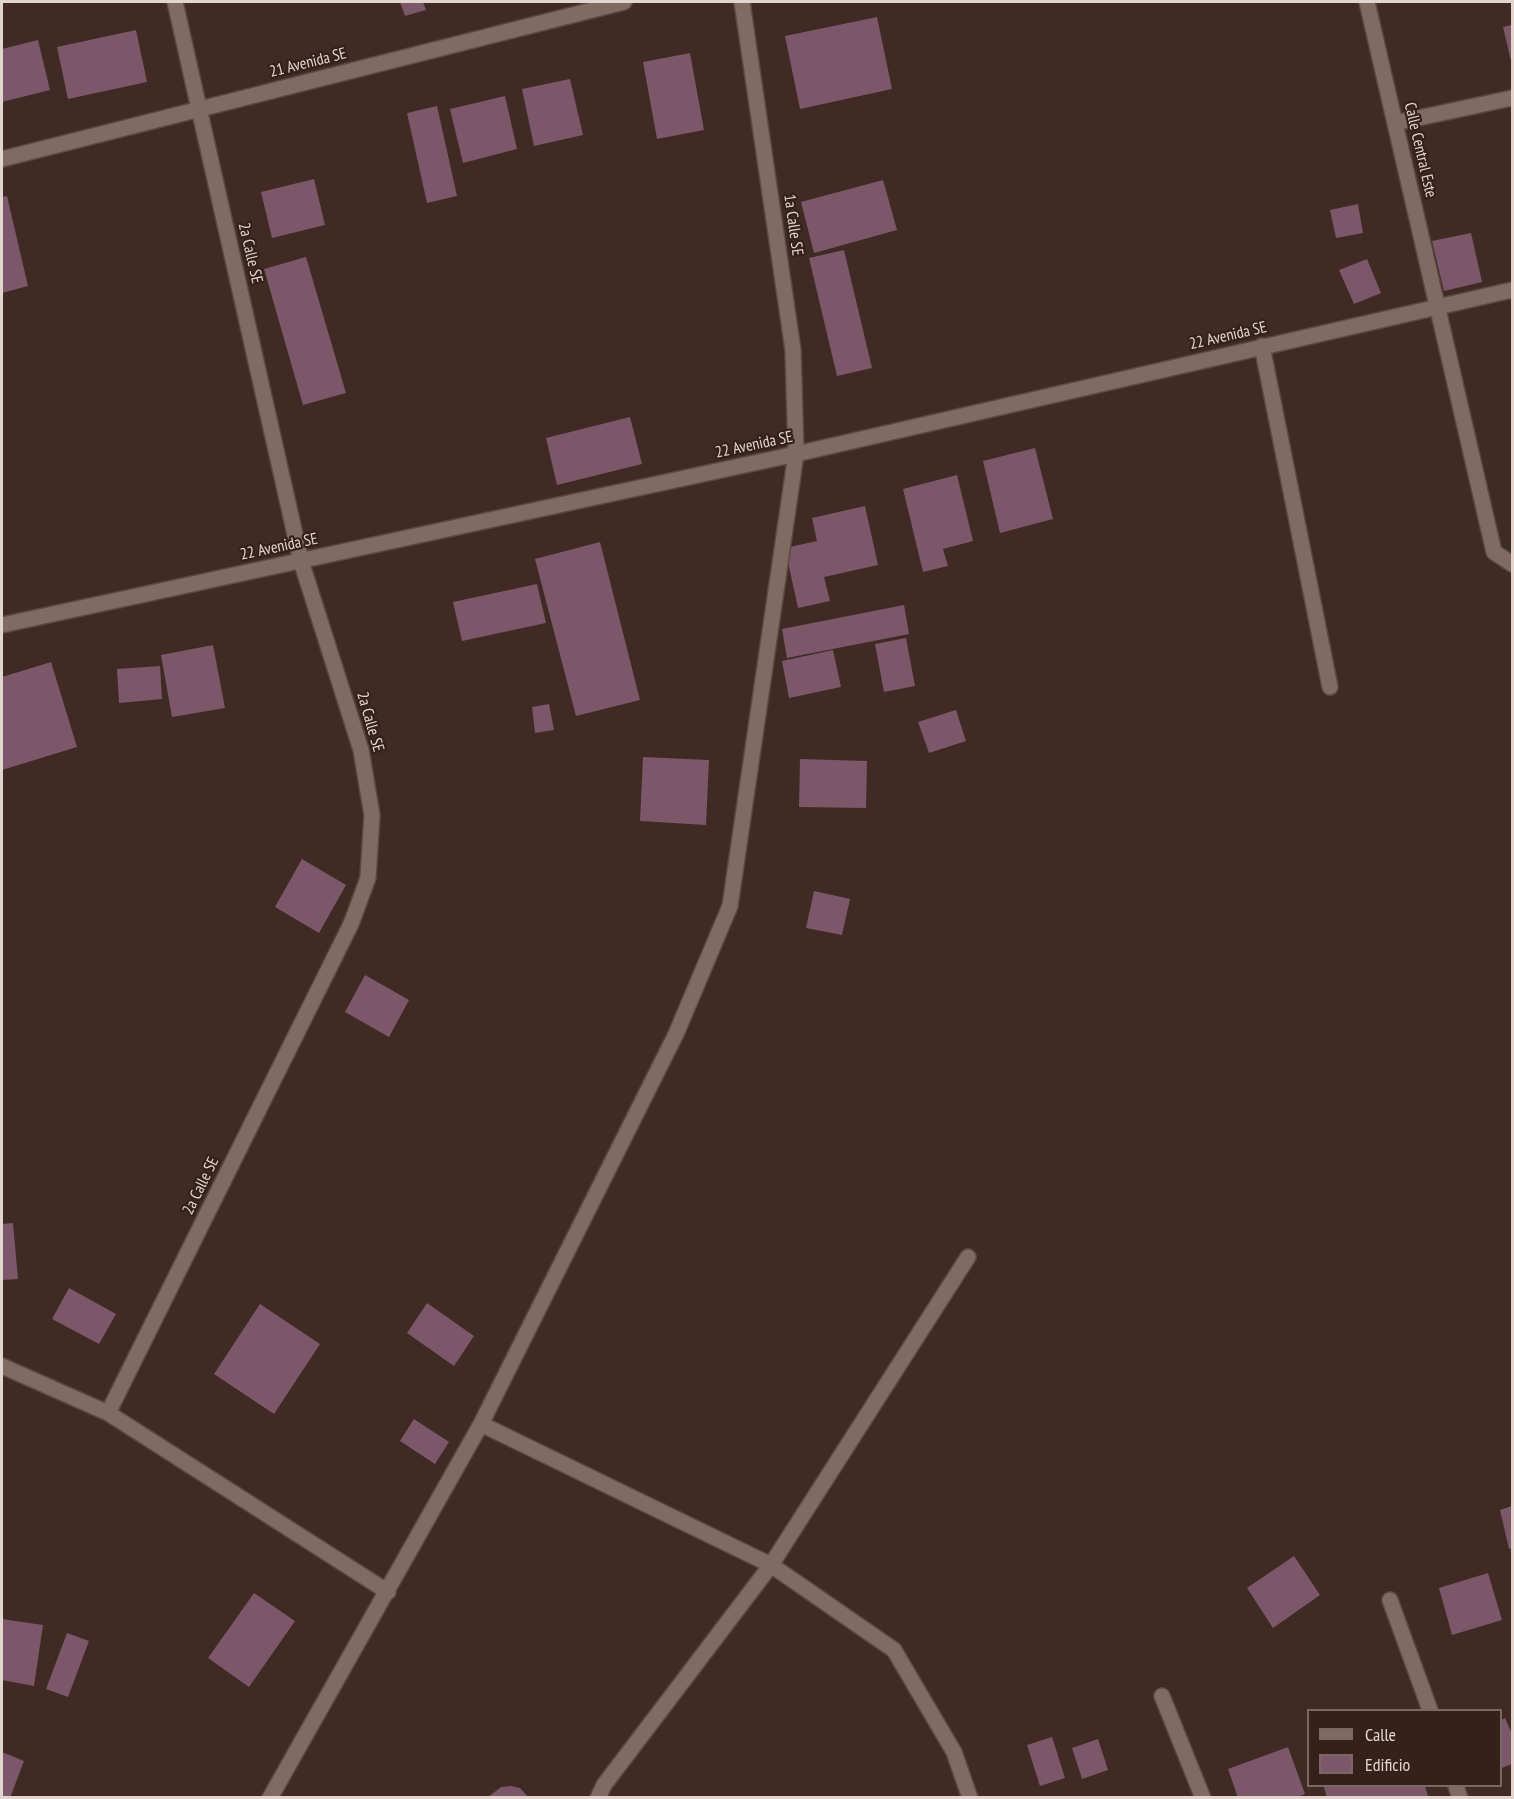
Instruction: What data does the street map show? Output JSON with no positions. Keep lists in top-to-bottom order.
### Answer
{
  "streets": {
    "street": [
      "21 Avenida SE",
      "Calle Central Este",
      "1a Calle SE",
      "2a Calle SE",
      "22 Avenida SE"
    ]
  },
  "crossings": [
    ["21 Avenida SE", "2a Calle SE"],
    ["Calle Central Este", "22 Avenida SE"],
    ["1a Calle SE", "22 Avenida SE"],
    ["2a Calle SE", "22 Avenida SE"]
  ],
  "legend": ["Calle", "Edificio"]
}
